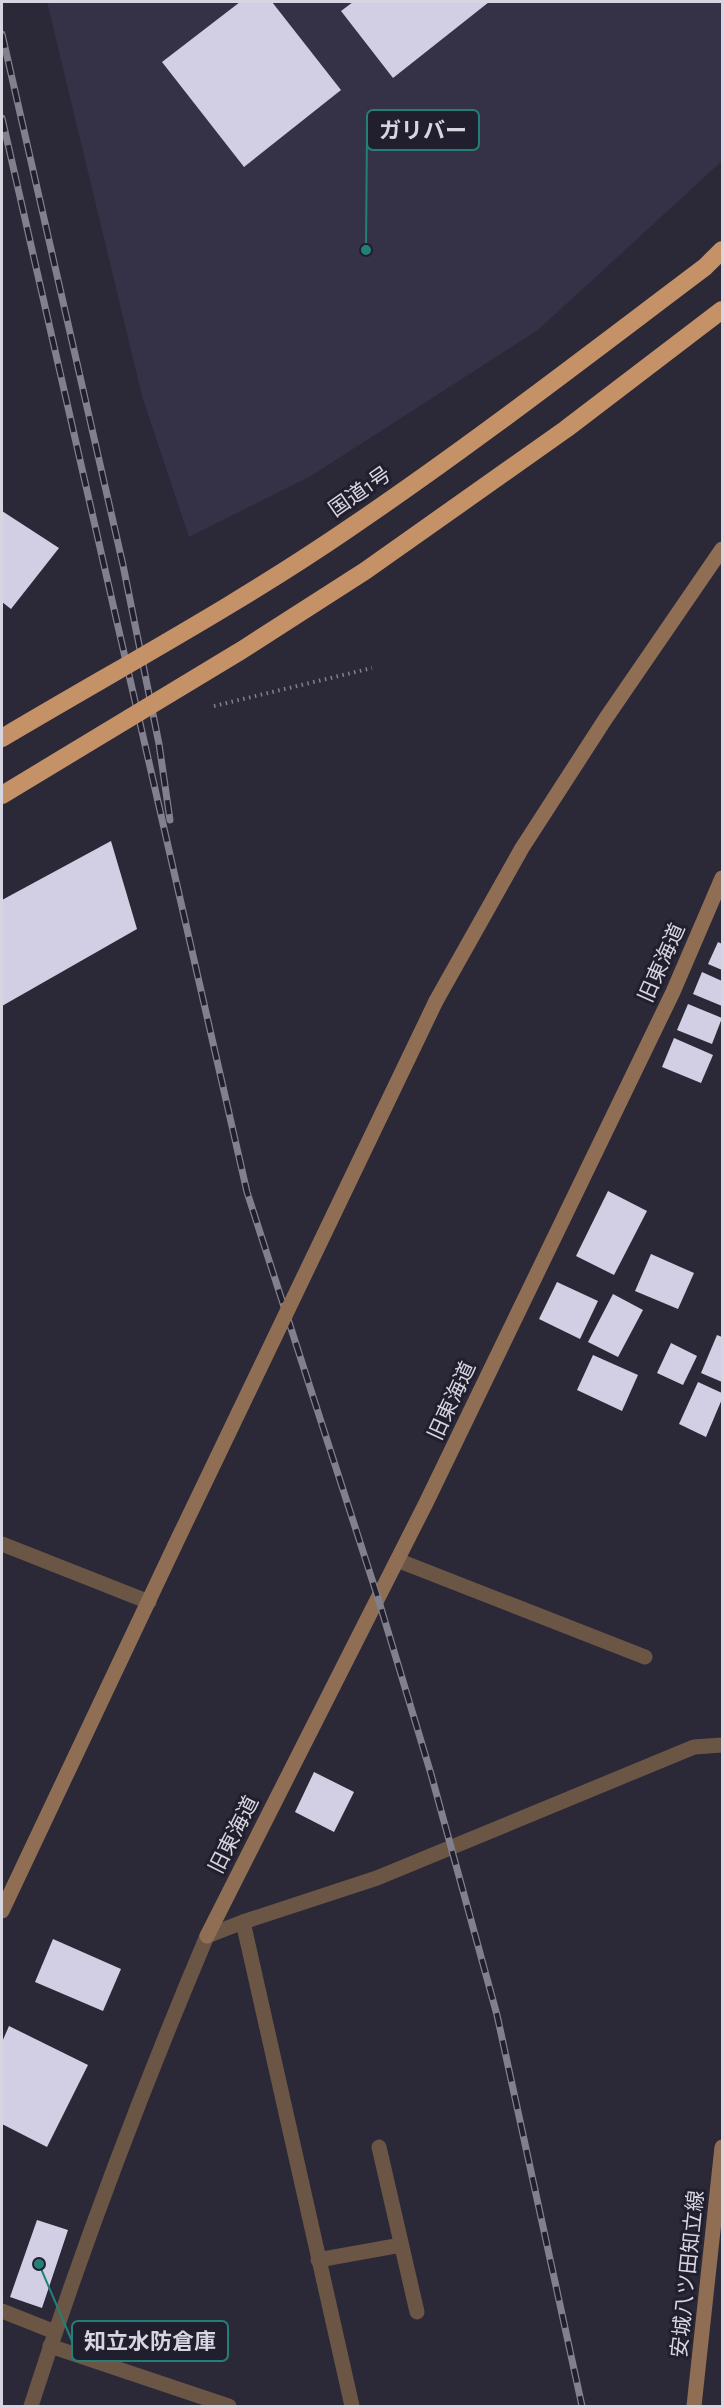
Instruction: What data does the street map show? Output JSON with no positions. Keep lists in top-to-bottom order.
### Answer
{
  "streets": {
    "highway": ["国道1号"],
    "street": ["旧東海道", "安城八ツ田知立線"]
  },
  "places": ["ガリバー", "知立水防倉庫"]
}
